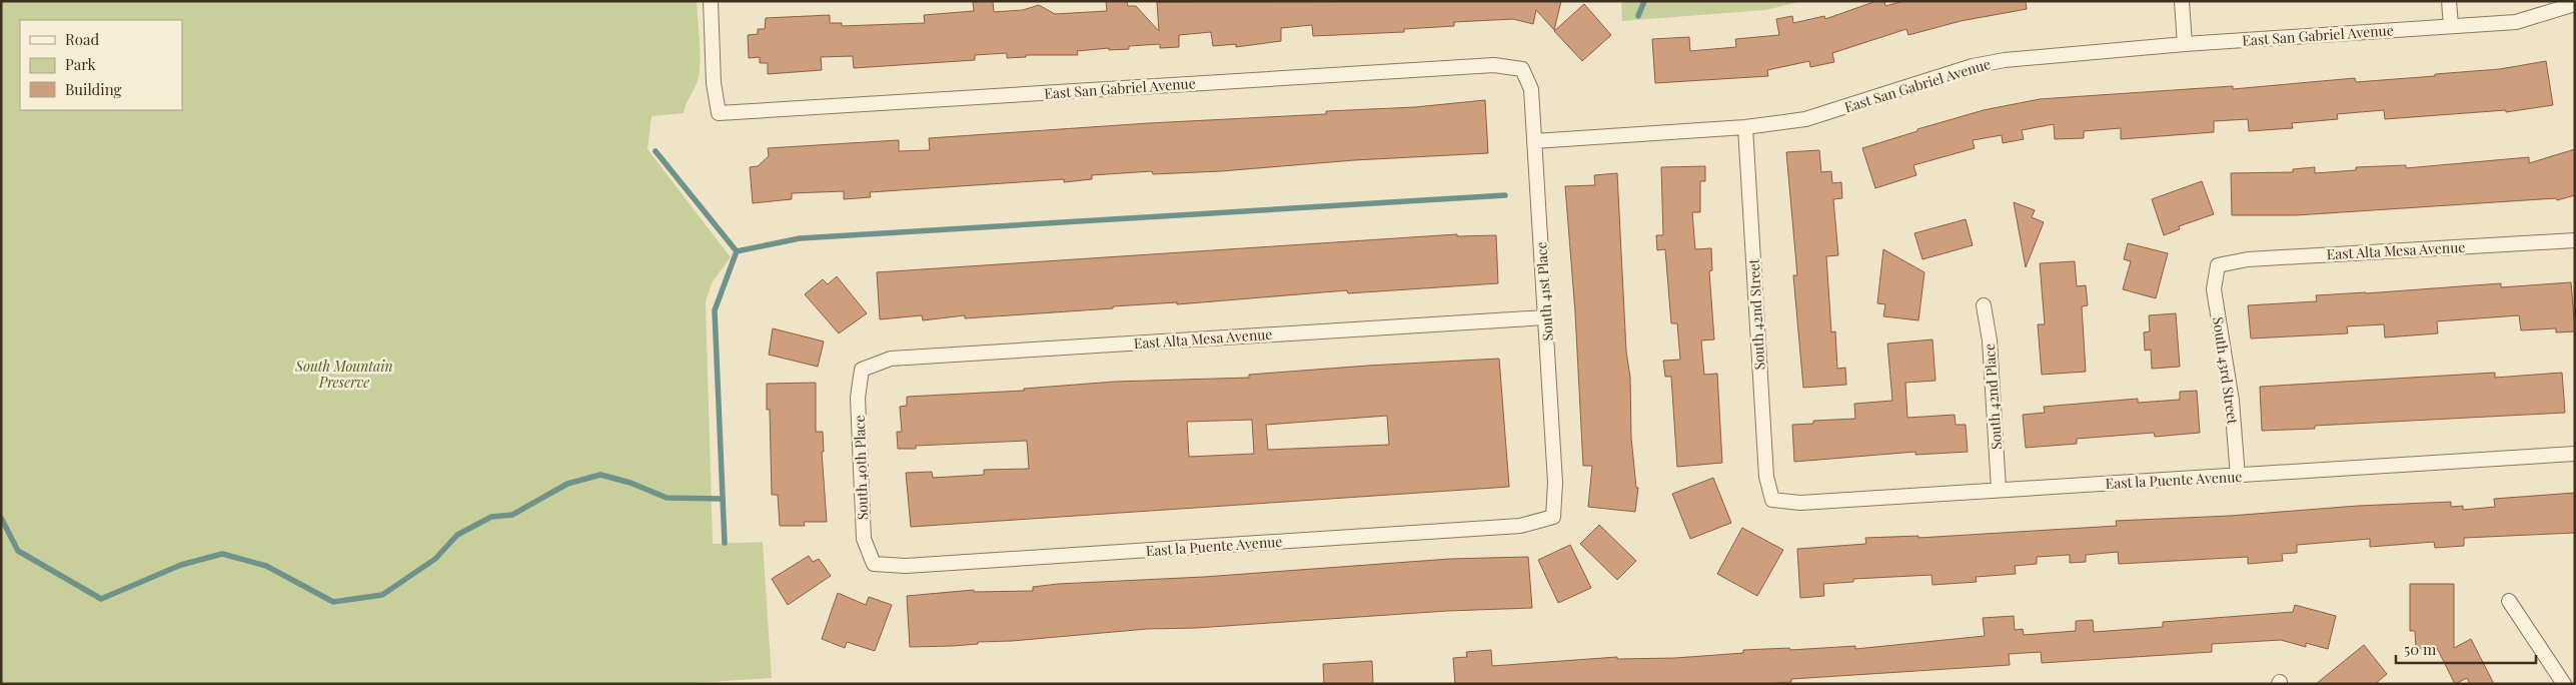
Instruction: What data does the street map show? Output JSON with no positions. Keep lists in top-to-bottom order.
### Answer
{
  "streets": {
    "street": [
      "East San Gabriel Avenue",
      "East Alta Mesa Avenue",
      "South 41st Place",
      "South 42nd Street",
      "South 43rd Street",
      "South 42nd Place",
      "South 40th Place",
      "East la Puente Avenue"
    ]
  },
  "crossings": [
    ["East San Gabriel Avenue", "South 41st Place"],
    ["East San Gabriel Avenue", "South 42nd Street"],
    ["East Alta Mesa Avenue", "South 41st Place"],
    ["East Alta Mesa Avenue", "South 43rd Street"],
    ["East Alta Mesa Avenue", "South 40th Place"],
    ["South 41st Place", "East la Puente Avenue"],
    ["South 42nd Street", "East la Puente Avenue"],
    ["South 43rd Street", "East la Puente Avenue"],
    ["South 42nd Place", "East la Puente Avenue"],
    ["South 40th Place", "East la Puente Avenue"]
  ],
  "parks": ["South Mountain Preserve"],
  "legend": ["Road", "Park", "Building"],
  "scale_bar": "50 m"
}
